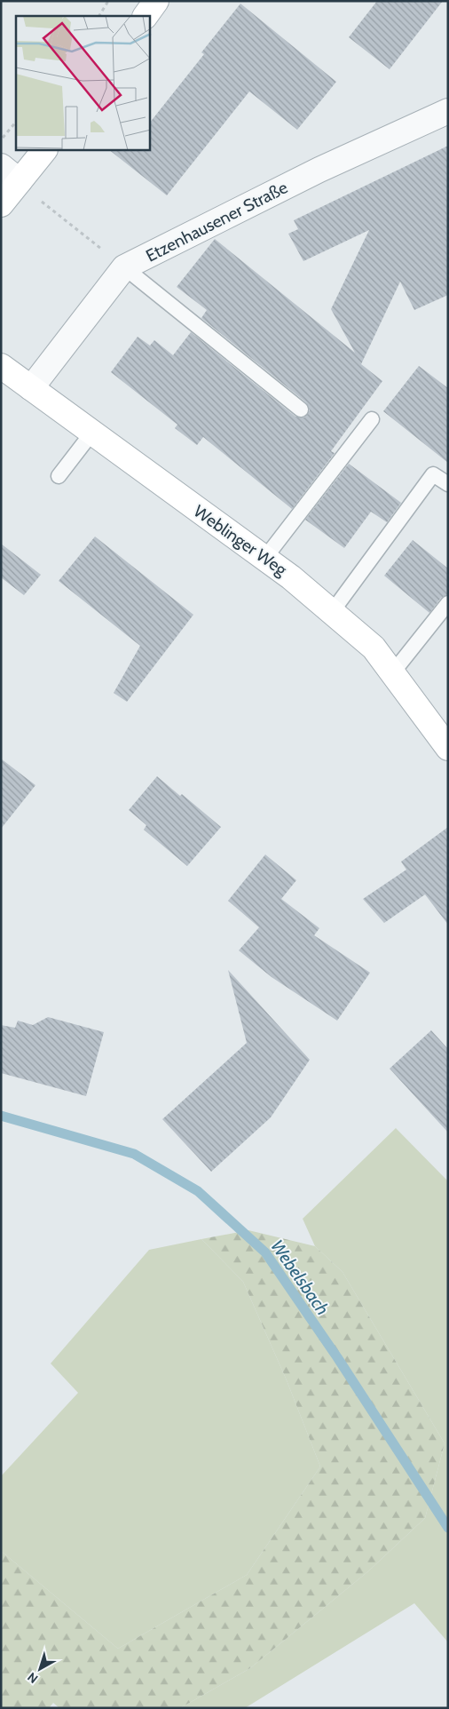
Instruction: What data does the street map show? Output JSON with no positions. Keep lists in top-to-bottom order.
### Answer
{
  "streets": {
    "street": ["Etzenhausener Straße", "Weblinger Weg"]
  },
  "crossings": [
    ["Etzenhausener Straße", "Weblinger Weg"]
  ],
  "water": ["Webelsbach"],
  "north": "bottom left"
}
